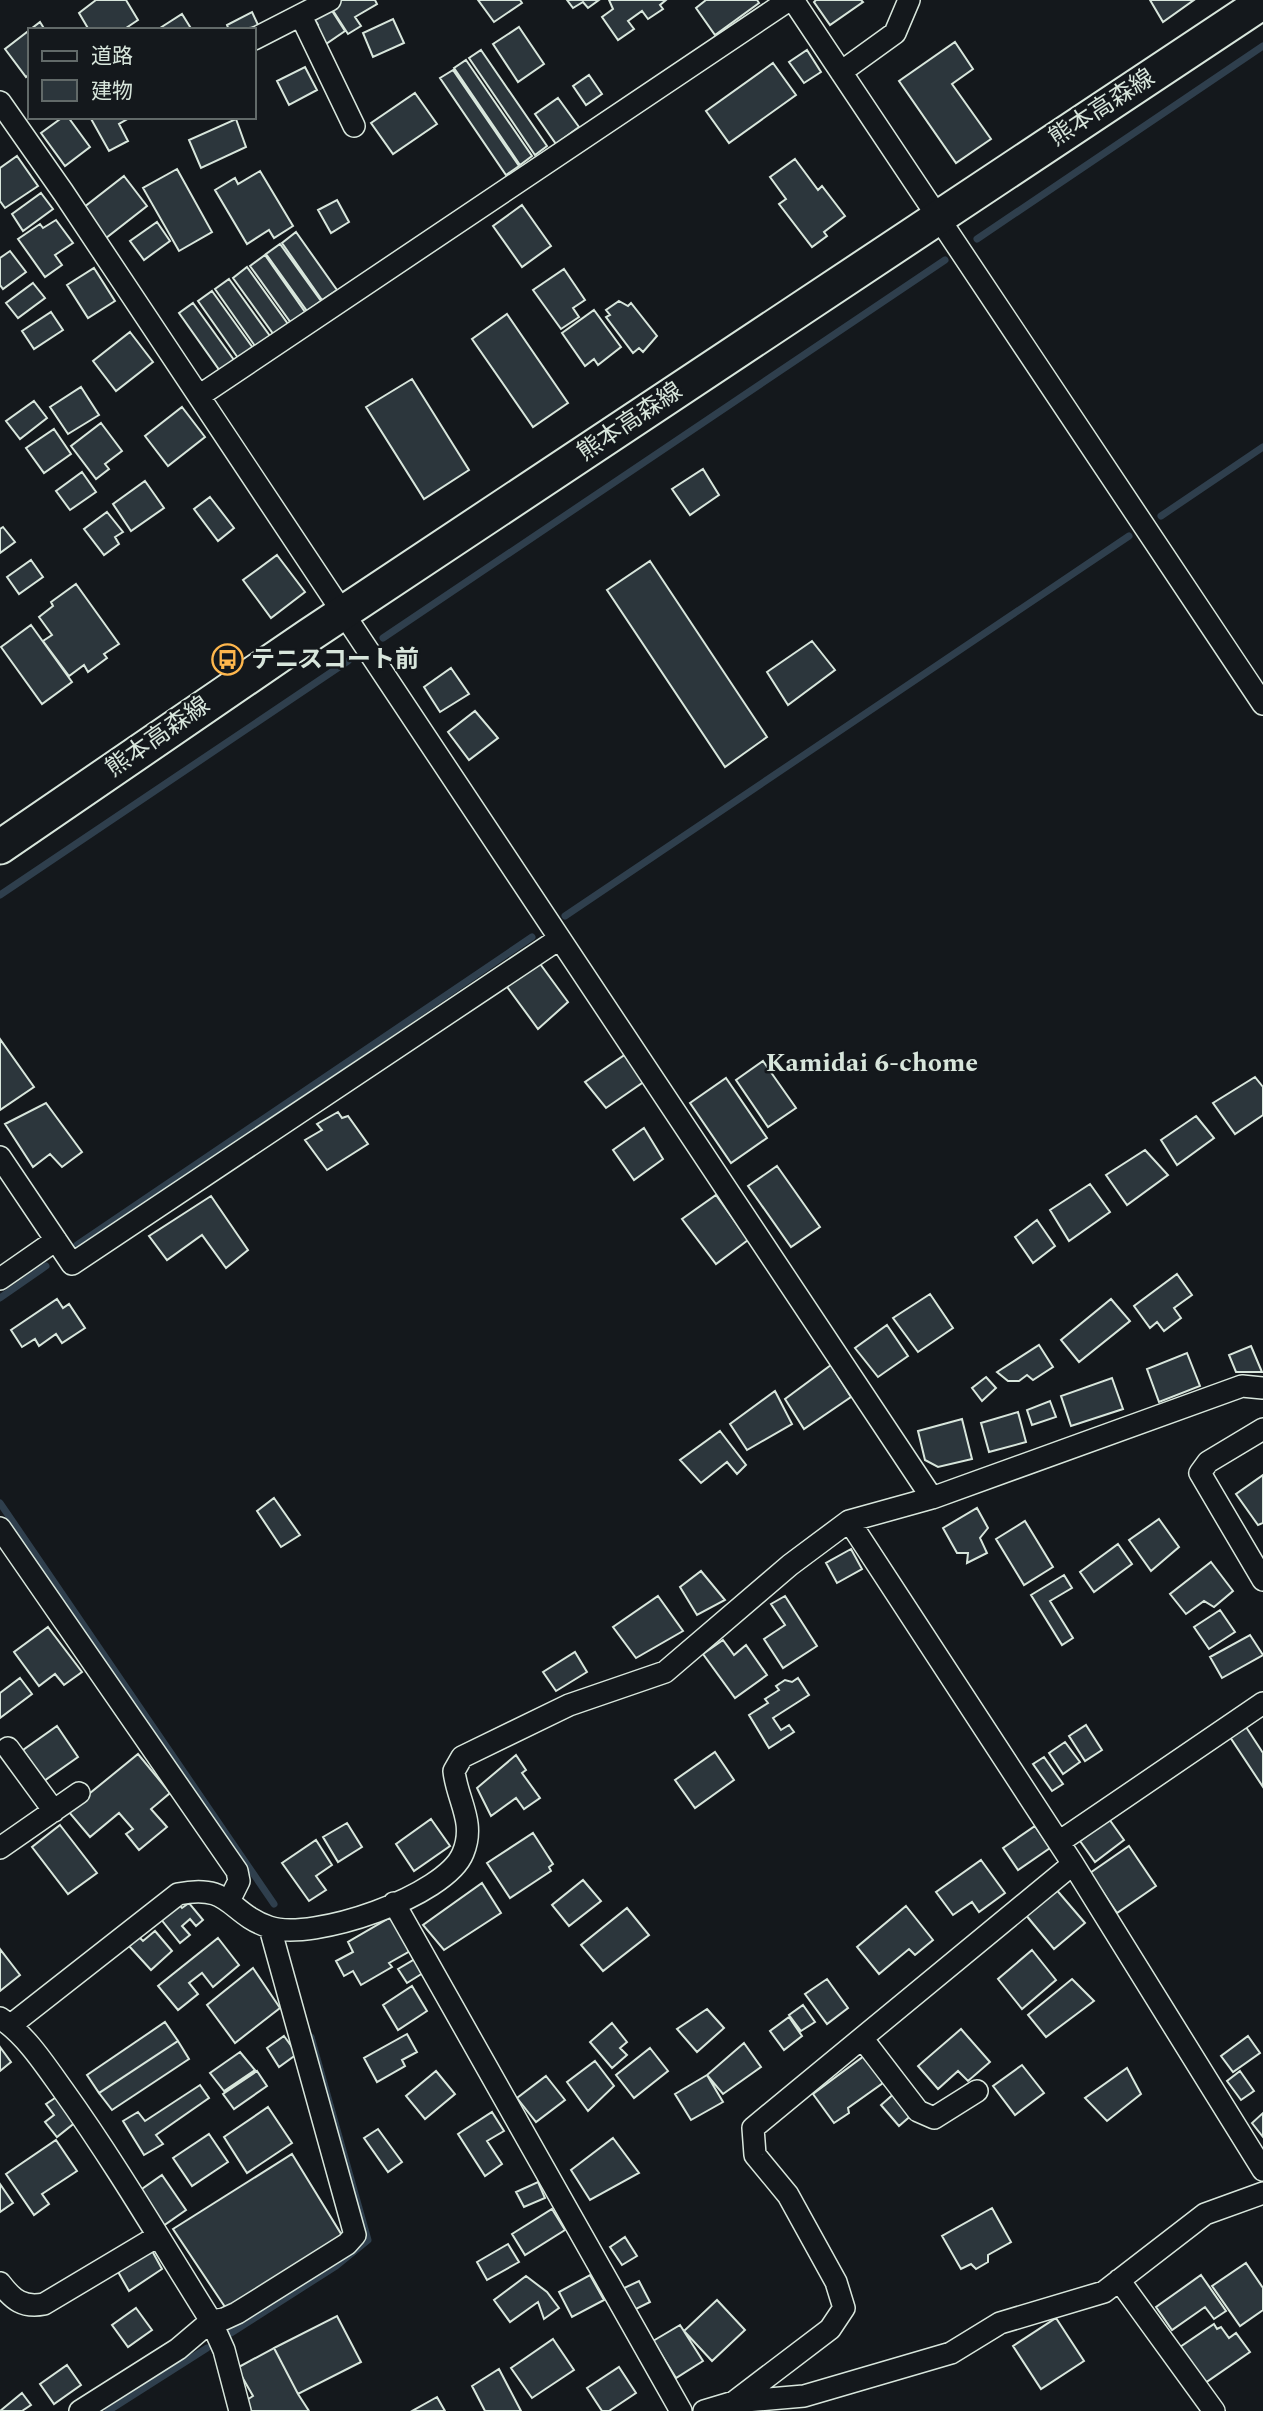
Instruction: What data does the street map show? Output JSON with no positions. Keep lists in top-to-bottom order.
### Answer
{
  "streets": {
    "main road": ["熊本高森線"]
  },
  "districts": ["Kamidai 6-chome"],
  "places": {
    "bus stop": ["テニスコート前"]
  },
  "legend": ["道路", "建物"]
}
